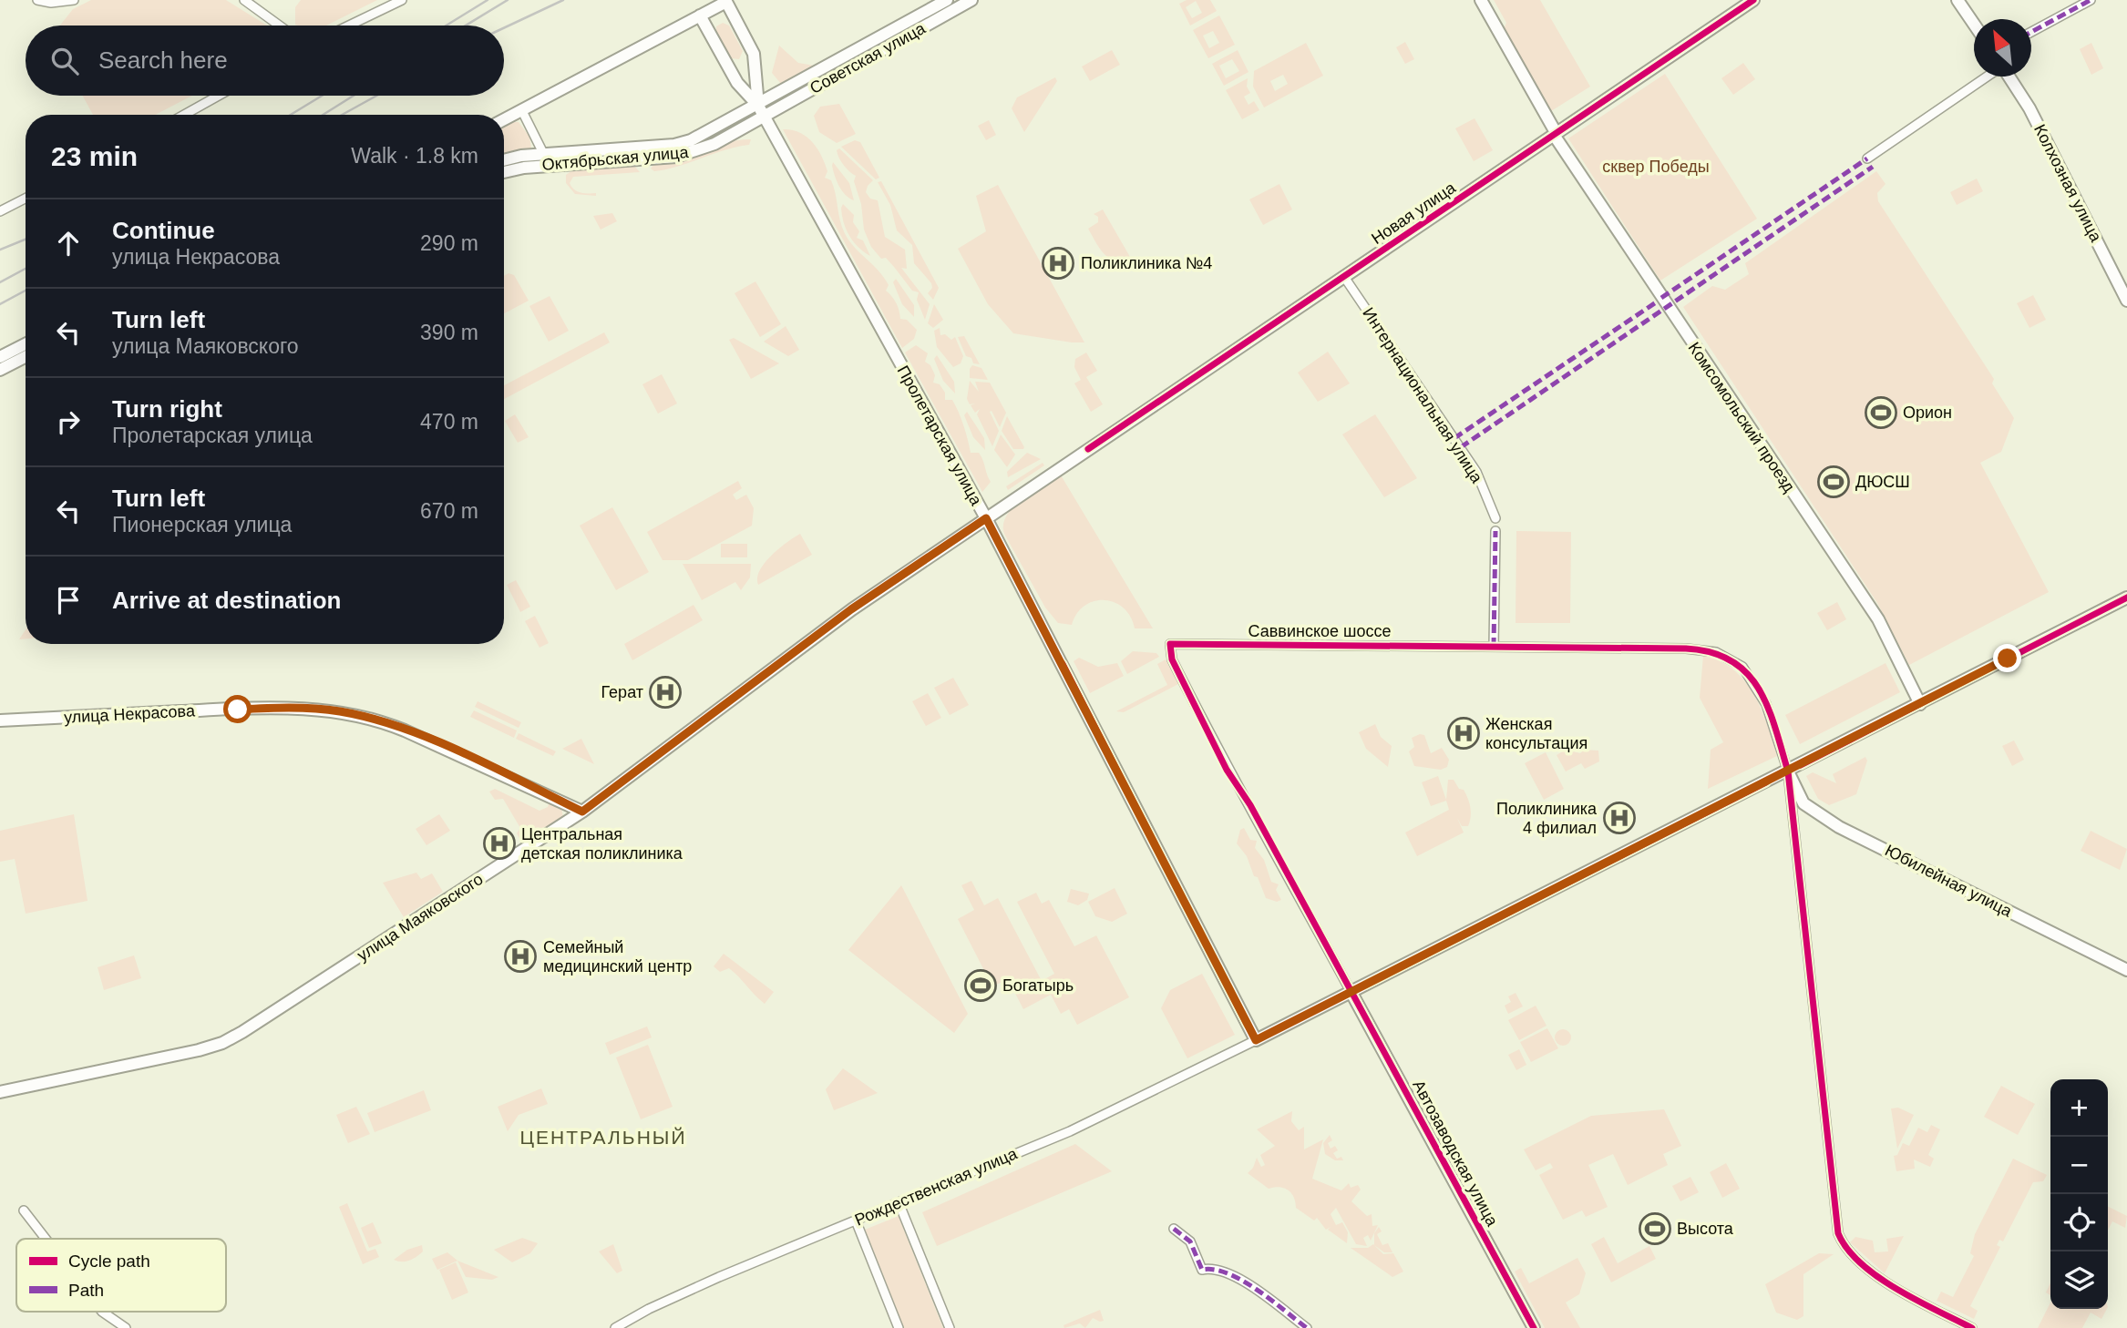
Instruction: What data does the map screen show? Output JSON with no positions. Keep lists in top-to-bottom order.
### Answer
{
  "streets": {
    "street": [
      "Советская улица",
      "Октябрьская улица",
      "Колхозная улица",
      "Новая улица",
      "Интернациональная улица",
      "Комсомольский проезд",
      "Пролетарская улица",
      "Саввинское шоссе",
      "улица Некрасова",
      "Юбилейная улица",
      "улица Маяковского",
      "Автозаводская улица",
      "Рождественская улица"
    ]
  },
  "crossings": [
    ["Советская улица", "Октябрьская улица"],
    ["Советская улица", "Пролетарская улица"],
    ["Октябрьская улица", "Пролетарская улица"],
    ["Новая улица", "Интернациональная улица"],
    ["Новая улица", "Комсомольский проезд"],
    ["Новая улица", "Пролетарская улица"],
    ["Новая улица", "улица Маяковского"],
    ["Пролетарская улица", "улица Маяковского"],
    ["Пролетарская улица", "Рождественская улица"],
    ["Саввинское шоссе", "Автозаводская улица"],
    ["улица Некрасова", "улица Маяковского"]
  ],
  "districts": ["ЦЕНТРАЛЬНЫЙ"],
  "parks": ["сквер Победы"],
  "places": {
    "hospital": [
      "Поликлиника №4",
      "Герат",
      "Женская консультация",
      "Поликлиника 4 филиал",
      "Центральная детская поликлиника",
      "Семейный медицинский центр"
    ],
    "sports": [
      "Орион",
      "ДЮСШ",
      "Богатырь",
      "Высота"
    ]
  },
  "legend": ["Cycle path", "Path"],
  "north": "top left",
  "page": {
    "search": "Search here",
    "heading": ["23 min", "Walk · 1.8 km"],
    "list": [
      ["Continue", "улица Некрасова", "290 m"],
      ["Turn left", "улица Маяковского", "390 m"],
      ["Turn right", "Пролетарская улица", "470 m"],
      ["Turn left", "Пионерская улица", "670 m"],
      "Arrive at destination"
    ],
    "map_buttons": ["+", "−"]
  }
}
